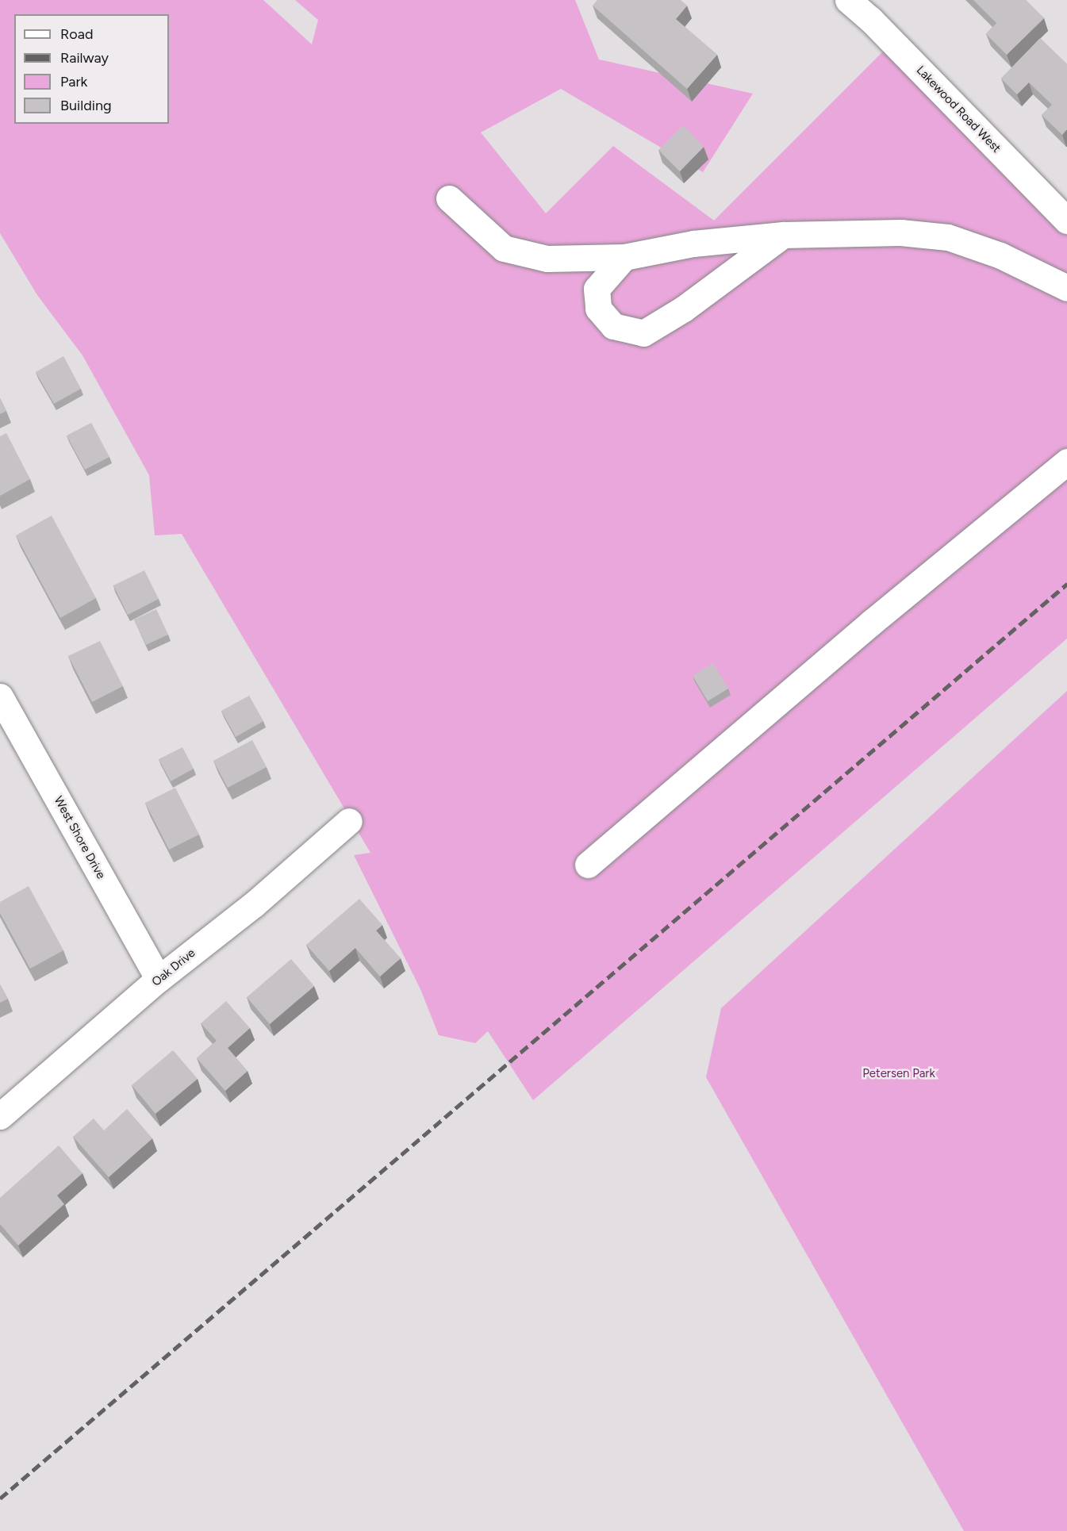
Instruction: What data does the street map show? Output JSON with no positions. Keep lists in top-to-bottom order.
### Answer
{
  "streets": {
    "street": ["Lakewood Road West", "West Shore Drive", "Oak Drive"]
  },
  "crossings": [
    ["West Shore Drive", "Oak Drive"]
  ],
  "parks": ["Petersen Park"],
  "legend": [
    "Road",
    "Railway",
    "Park",
    "Building"
  ]
}
